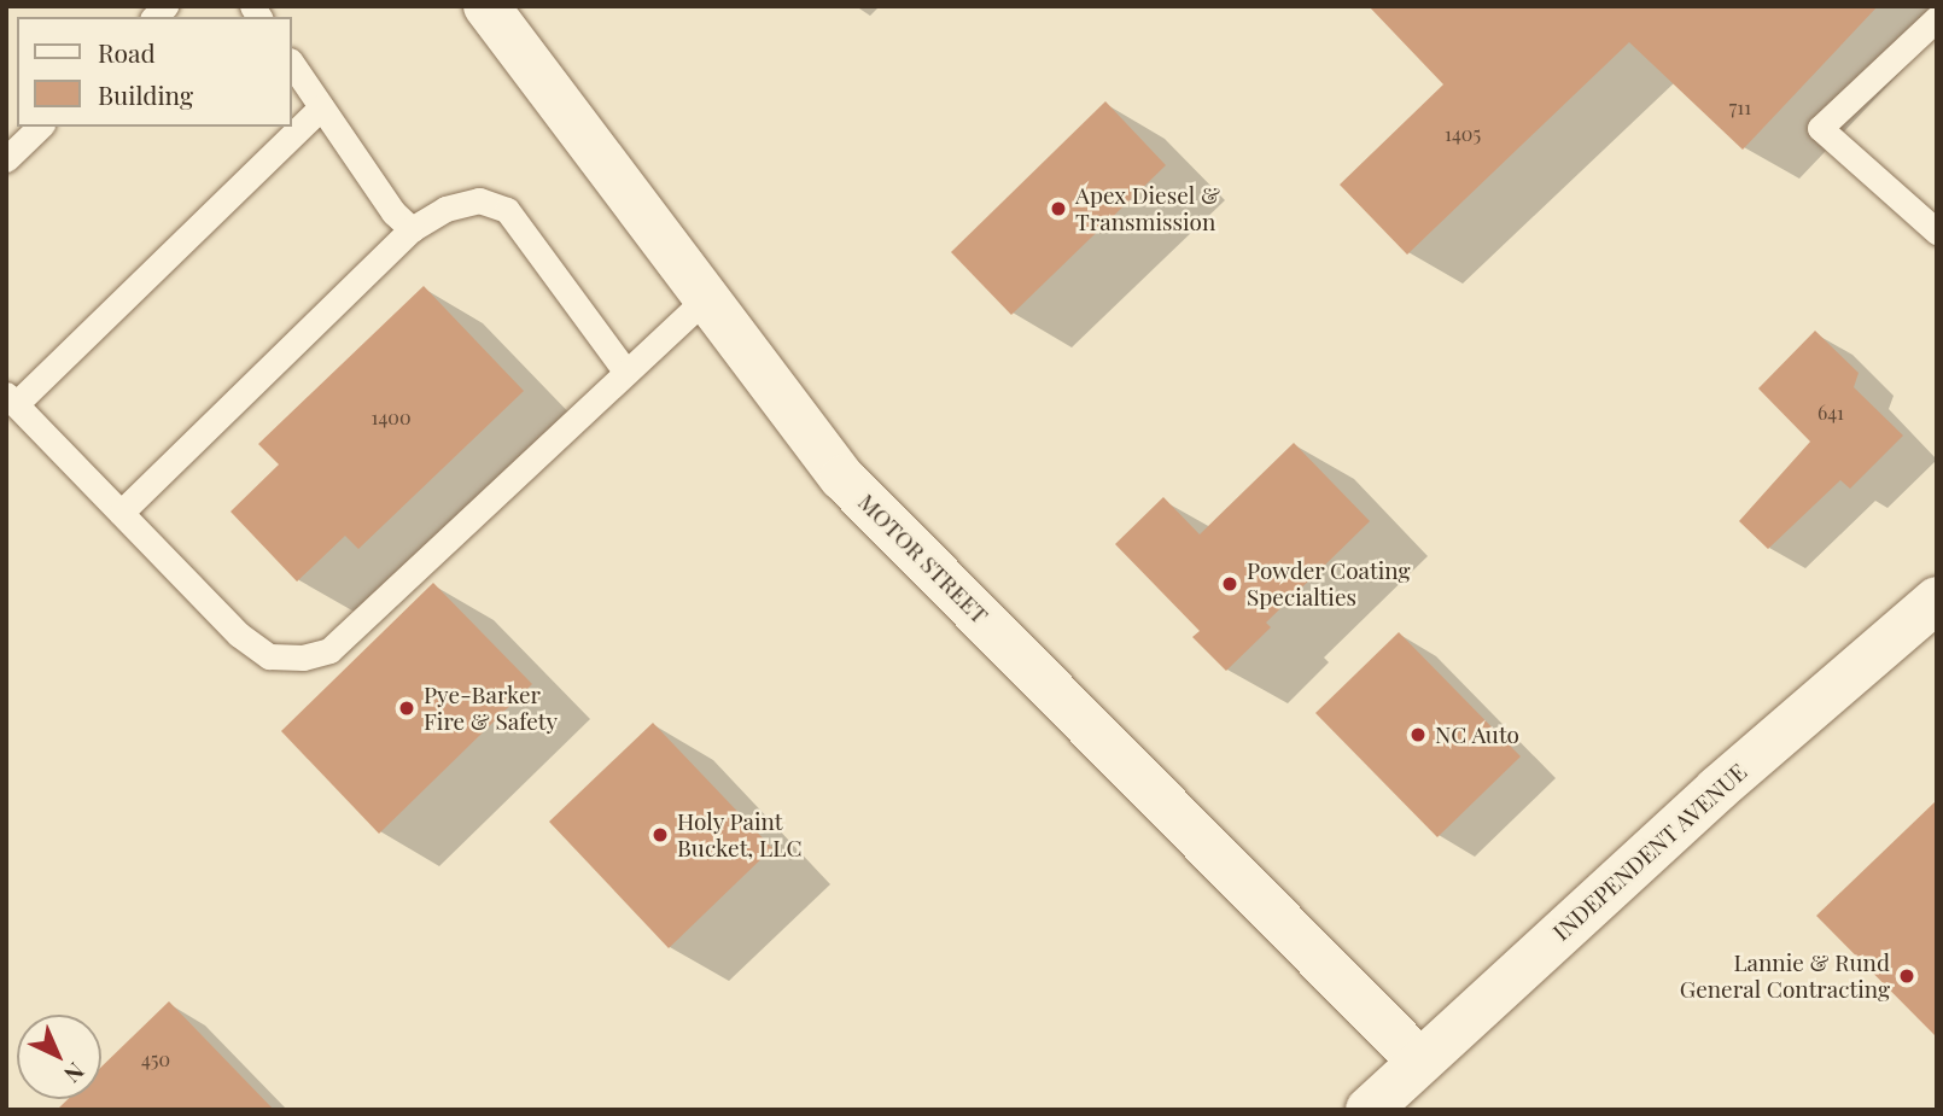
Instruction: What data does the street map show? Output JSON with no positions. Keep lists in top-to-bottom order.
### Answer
{
  "streets": {
    "street": ["MOTOR STREET", "INDEPENDENT AVENUE"]
  },
  "crossings": [
    ["MOTOR STREET", "INDEPENDENT AVENUE"]
  ],
  "places": [
    "Apex Diesel & Transmission",
    "Powder Coating Specialties",
    "Pye-Barker Fire & Safety",
    "NC Auto",
    "Holy Paint Bucket, LLC",
    "Lannie & Rund General Contracting"
  ],
  "house_numbers": [
    "711",
    "1405",
    "641",
    "1400",
    "450"
  ],
  "legend": ["Road", "Building"],
  "north": "bottom right"
}
